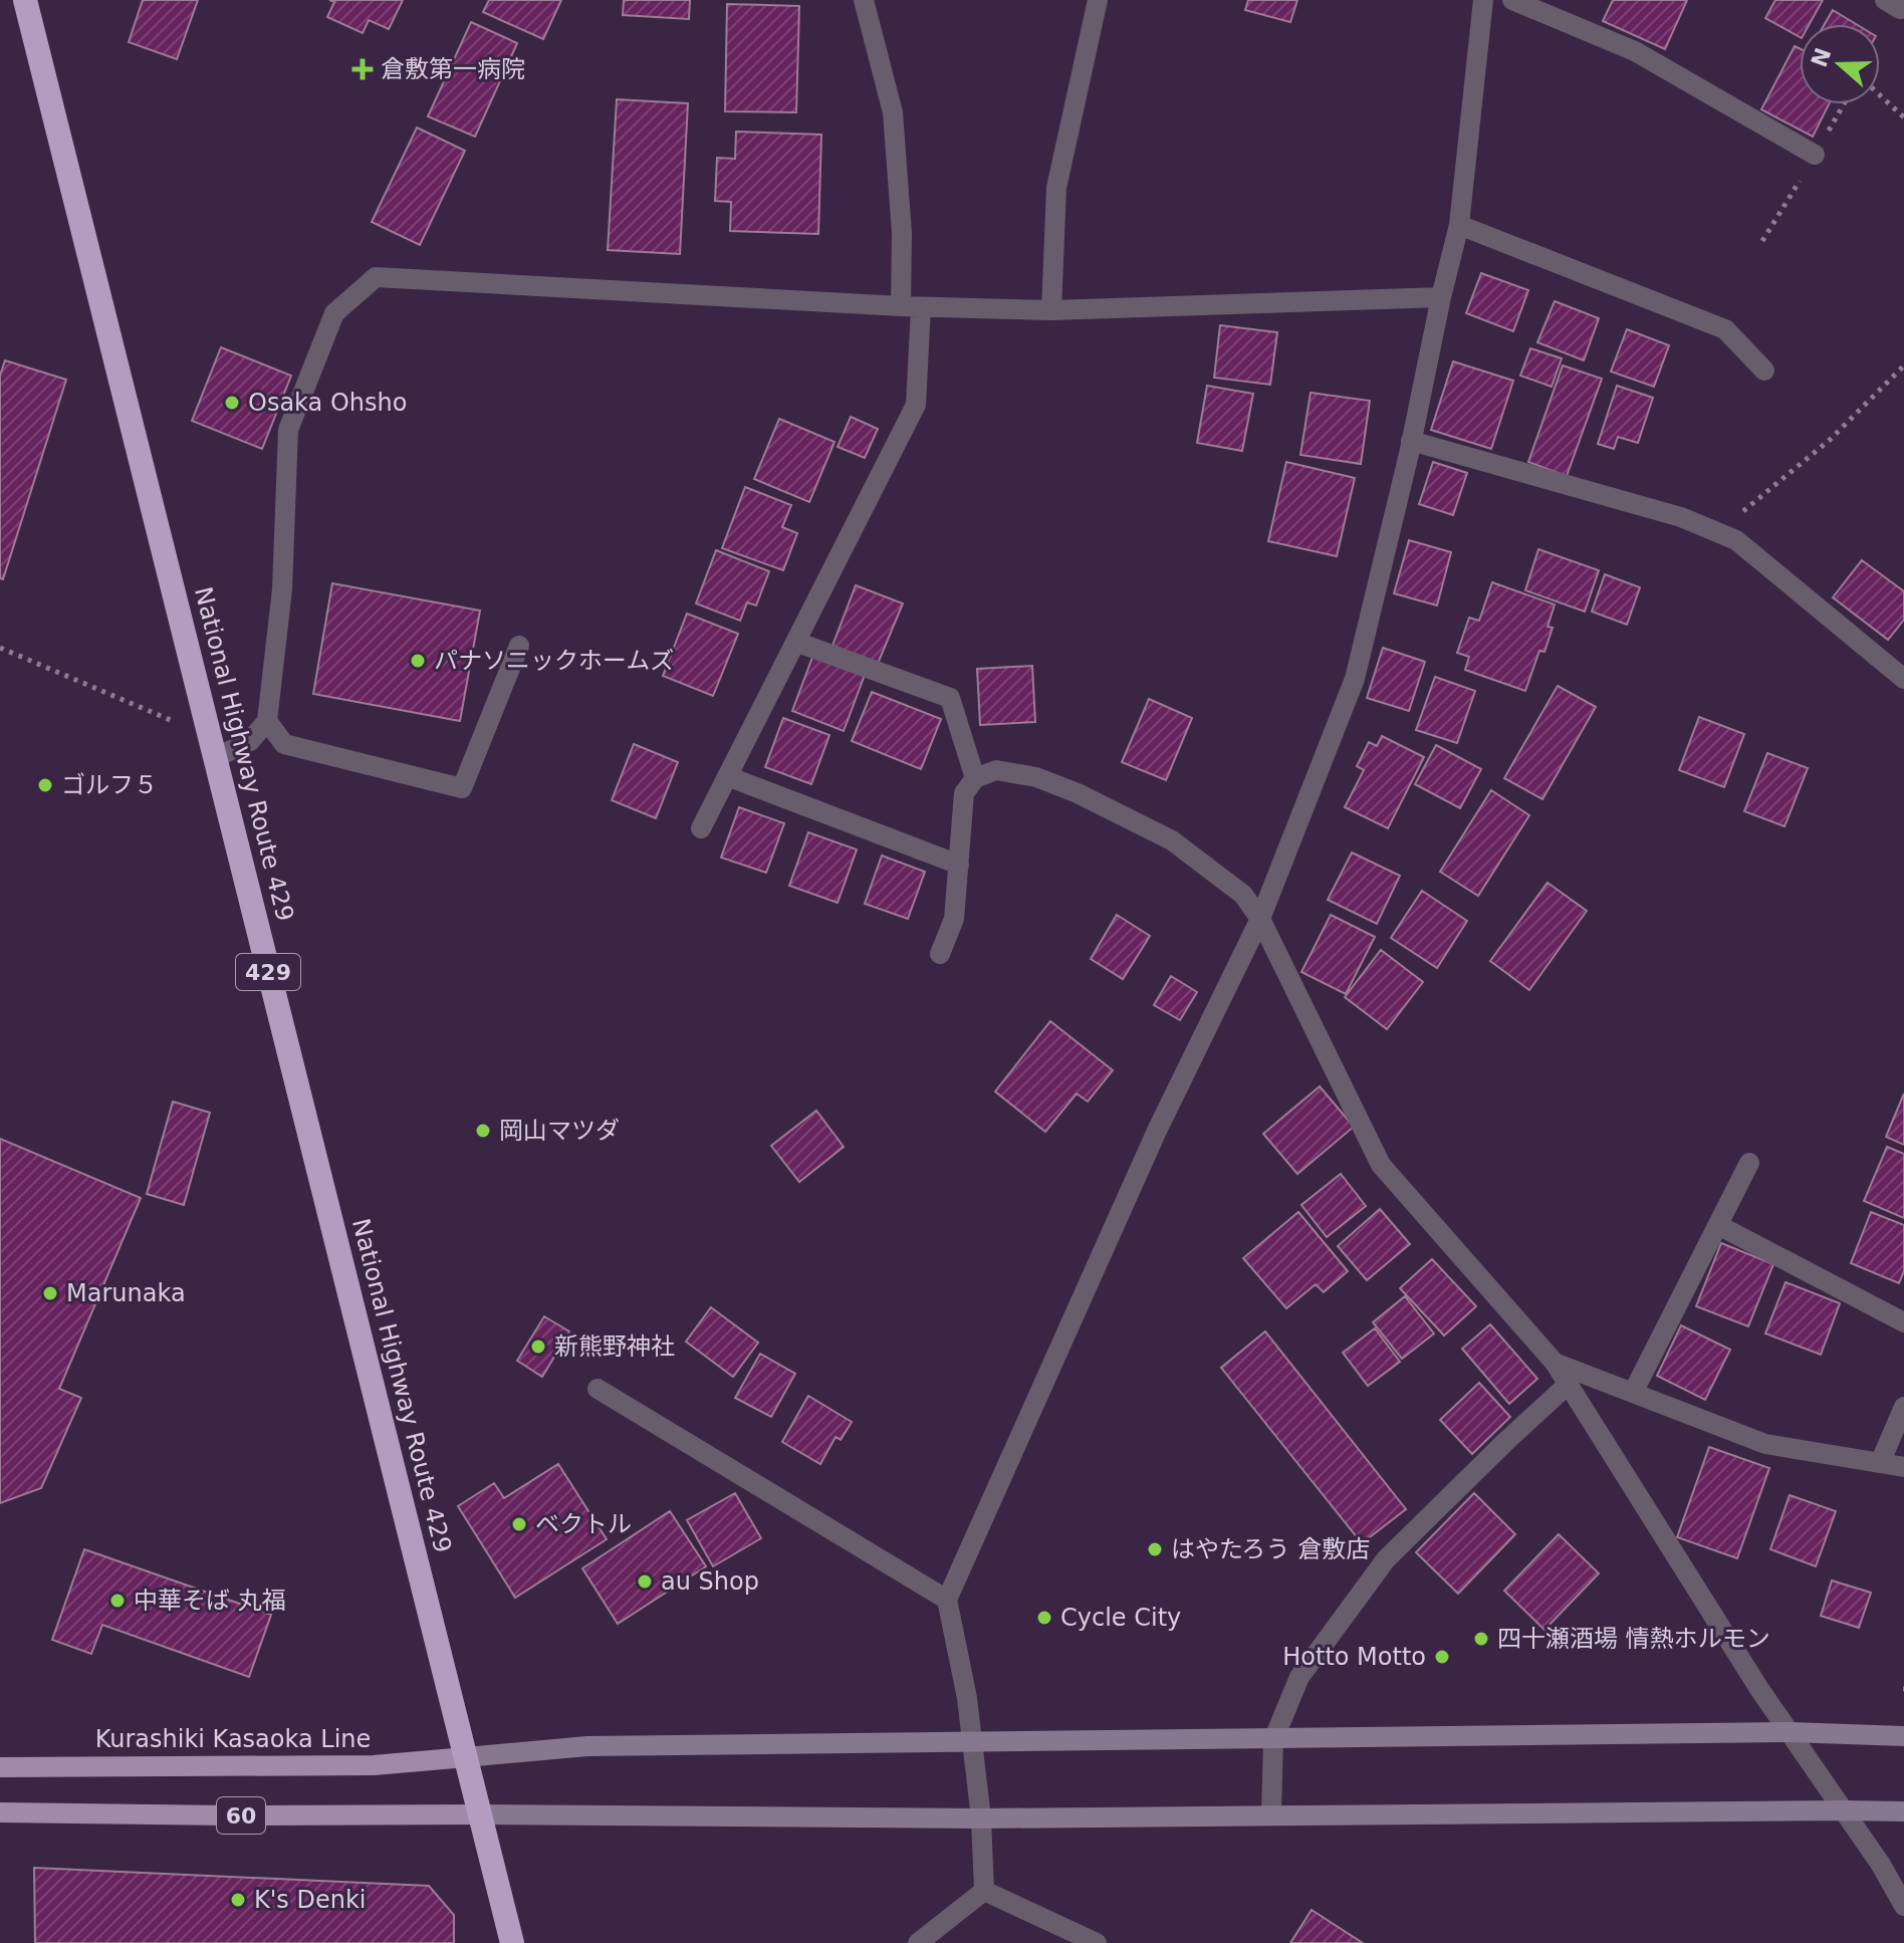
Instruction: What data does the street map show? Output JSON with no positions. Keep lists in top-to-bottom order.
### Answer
{
  "streets": {
    "highway": ["National Highway Route 429", "429"],
    "main road": ["Kurashiki Kasaoka Line", "60"]
  },
  "crossings": [
    ["National Highway Route 429", "Kurashiki Kasaoka Line"],
    ["National Highway Route 429", "60"]
  ],
  "places": {
    "health": ["倉敷第一病院"],
    "other": [
      "Osaka Ohsho",
      "パナソニックホームズ",
      "ゴルフ５",
      "岡山マツダ",
      "Marunaka",
      "新熊野神社",
      "ベクトル",
      "はやたろう 倉敷店",
      "au Shop",
      "中華そば 丸福",
      "Cycle City",
      "四十瀬酒場 情熱ホルモン",
      "Hotto Motto",
      "K's Denki"
    ]
  },
  "north": "left"
}
